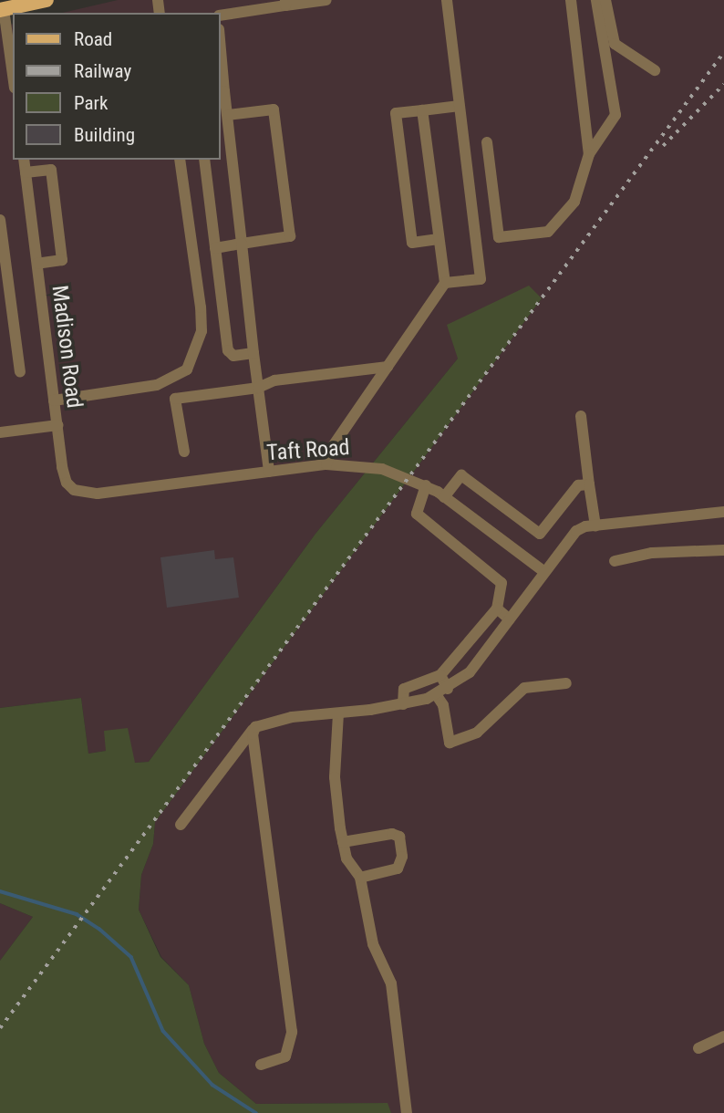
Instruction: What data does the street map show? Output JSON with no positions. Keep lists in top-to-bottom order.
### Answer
{
  "streets": {
    "street": ["Madison Road", "Taft Road"]
  },
  "crossings": [
    ["Madison Road", "Taft Road"]
  ],
  "legend": [
    "Road",
    "Railway",
    "Park",
    "Building"
  ]
}
